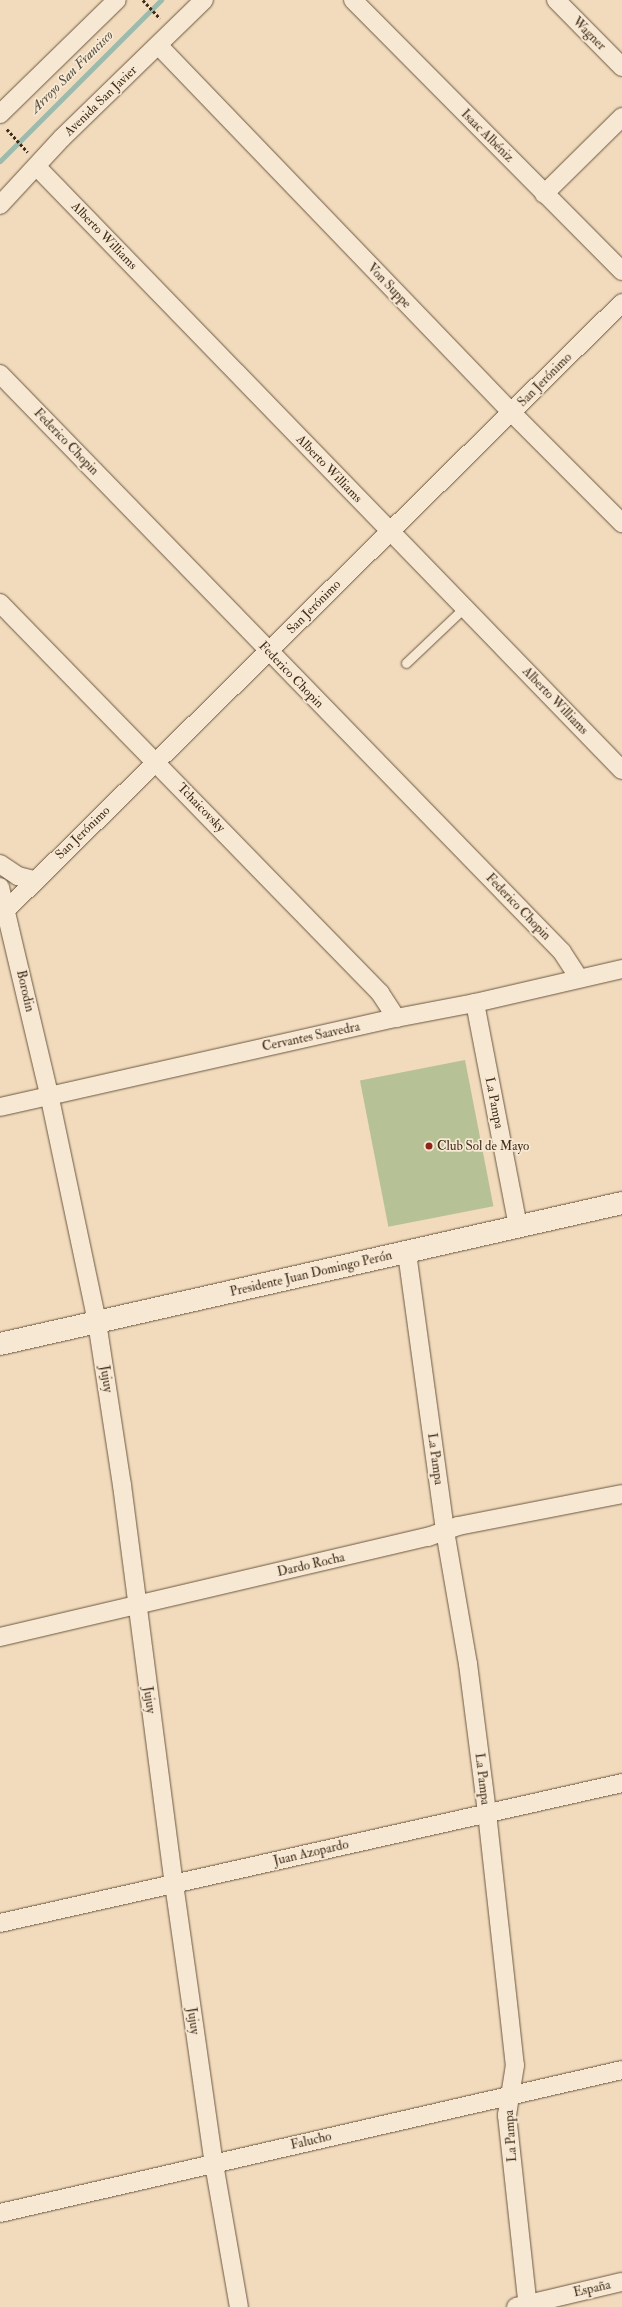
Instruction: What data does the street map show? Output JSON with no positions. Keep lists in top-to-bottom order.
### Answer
{
  "streets": {
    "street": [
      "Wagner",
      "Avenida San Javier",
      "Isaac Albéniz",
      "Alberto Williams",
      "Von Suppe",
      "San Jerónimo",
      "Federico Chopin",
      "Tchaicovsky",
      "Borodin",
      "Cervantes Saavedra",
      "La Pampa",
      "Presidente Juan Domingo Perón",
      "Jujuy",
      "Dardo Rocha",
      "Juan Azopardo",
      "Falucho",
      "España"
    ]
  },
  "crossings": [
    ["Avenida San Javier", "Alberto Williams"],
    ["Avenida San Javier", "Von Suppe"],
    ["Alberto Williams", "San Jerónimo"],
    ["Von Suppe", "San Jerónimo"],
    ["San Jerónimo", "Federico Chopin"],
    ["San Jerónimo", "Tchaicovsky"],
    ["San Jerónimo", "Borodin"],
    ["Federico Chopin", "Cervantes Saavedra"],
    ["Tchaicovsky", "Cervantes Saavedra"],
    ["Borodin", "Cervantes Saavedra"],
    ["Borodin", "Jujuy"],
    ["Cervantes Saavedra", "La Pampa"],
    ["Cervantes Saavedra", "Jujuy"],
    ["La Pampa", "Presidente Juan Domingo Perón"],
    ["La Pampa", "Dardo Rocha"],
    ["La Pampa", "Juan Azopardo"],
    ["La Pampa", "Falucho"],
    ["La Pampa", "España"],
    ["Presidente Juan Domingo Perón", "Jujuy"],
    ["Jujuy", "Dardo Rocha"],
    ["Jujuy", "Juan Azopardo"],
    ["Jujuy", "Falucho"]
  ],
  "water": ["Arroyo San Francisco"],
  "places": ["Club Sol de Mayo"]
}
